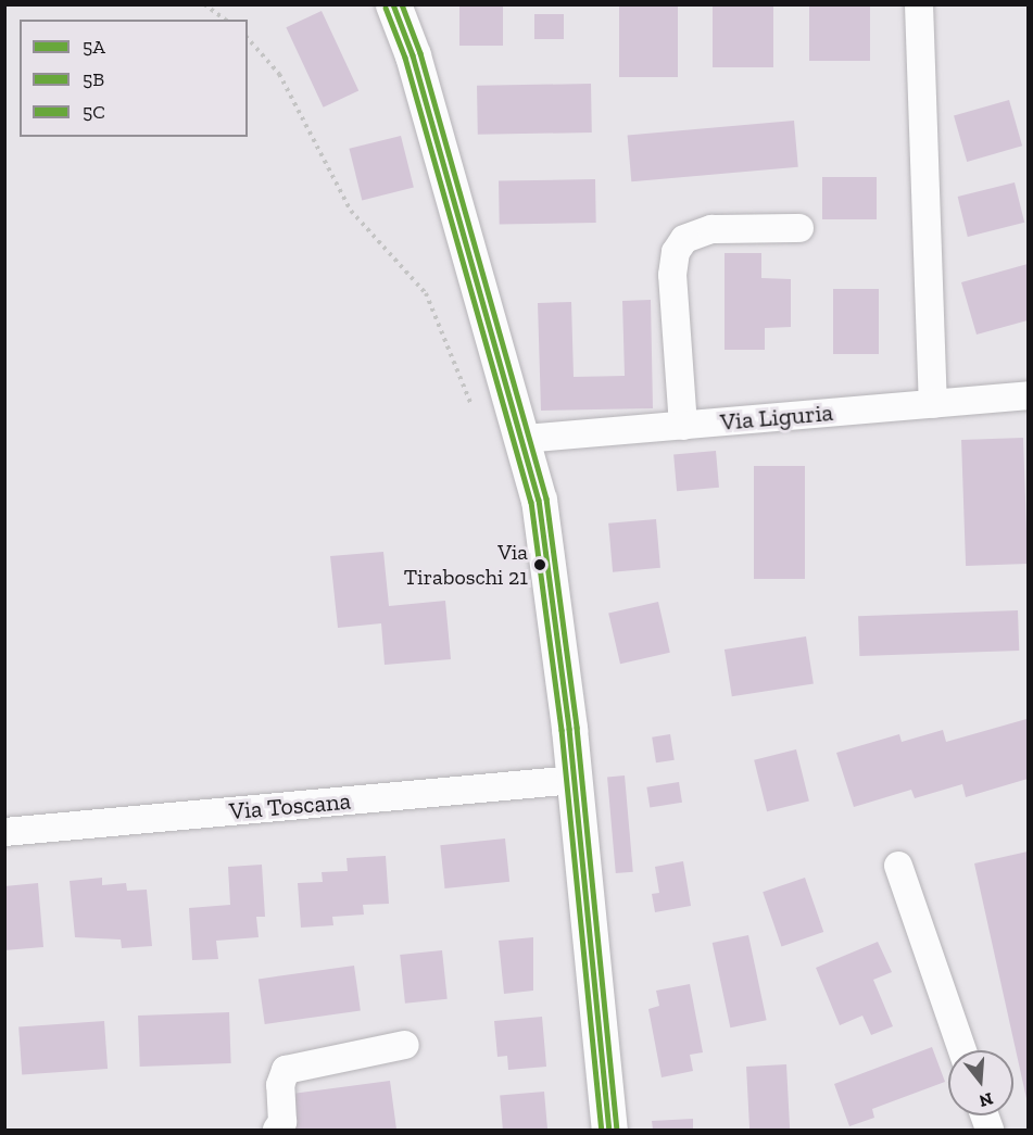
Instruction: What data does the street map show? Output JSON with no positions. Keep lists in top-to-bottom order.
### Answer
{
  "streets": {
    "street": ["Via Liguria", "Via Toscana"]
  },
  "places": ["Via Tiraboschi 21"],
  "lines": ["transit line 5A", "transit line 5C", "transit line 5B"],
  "legend": ["5A", "5B", "5C"],
  "north": "bottom"
}
